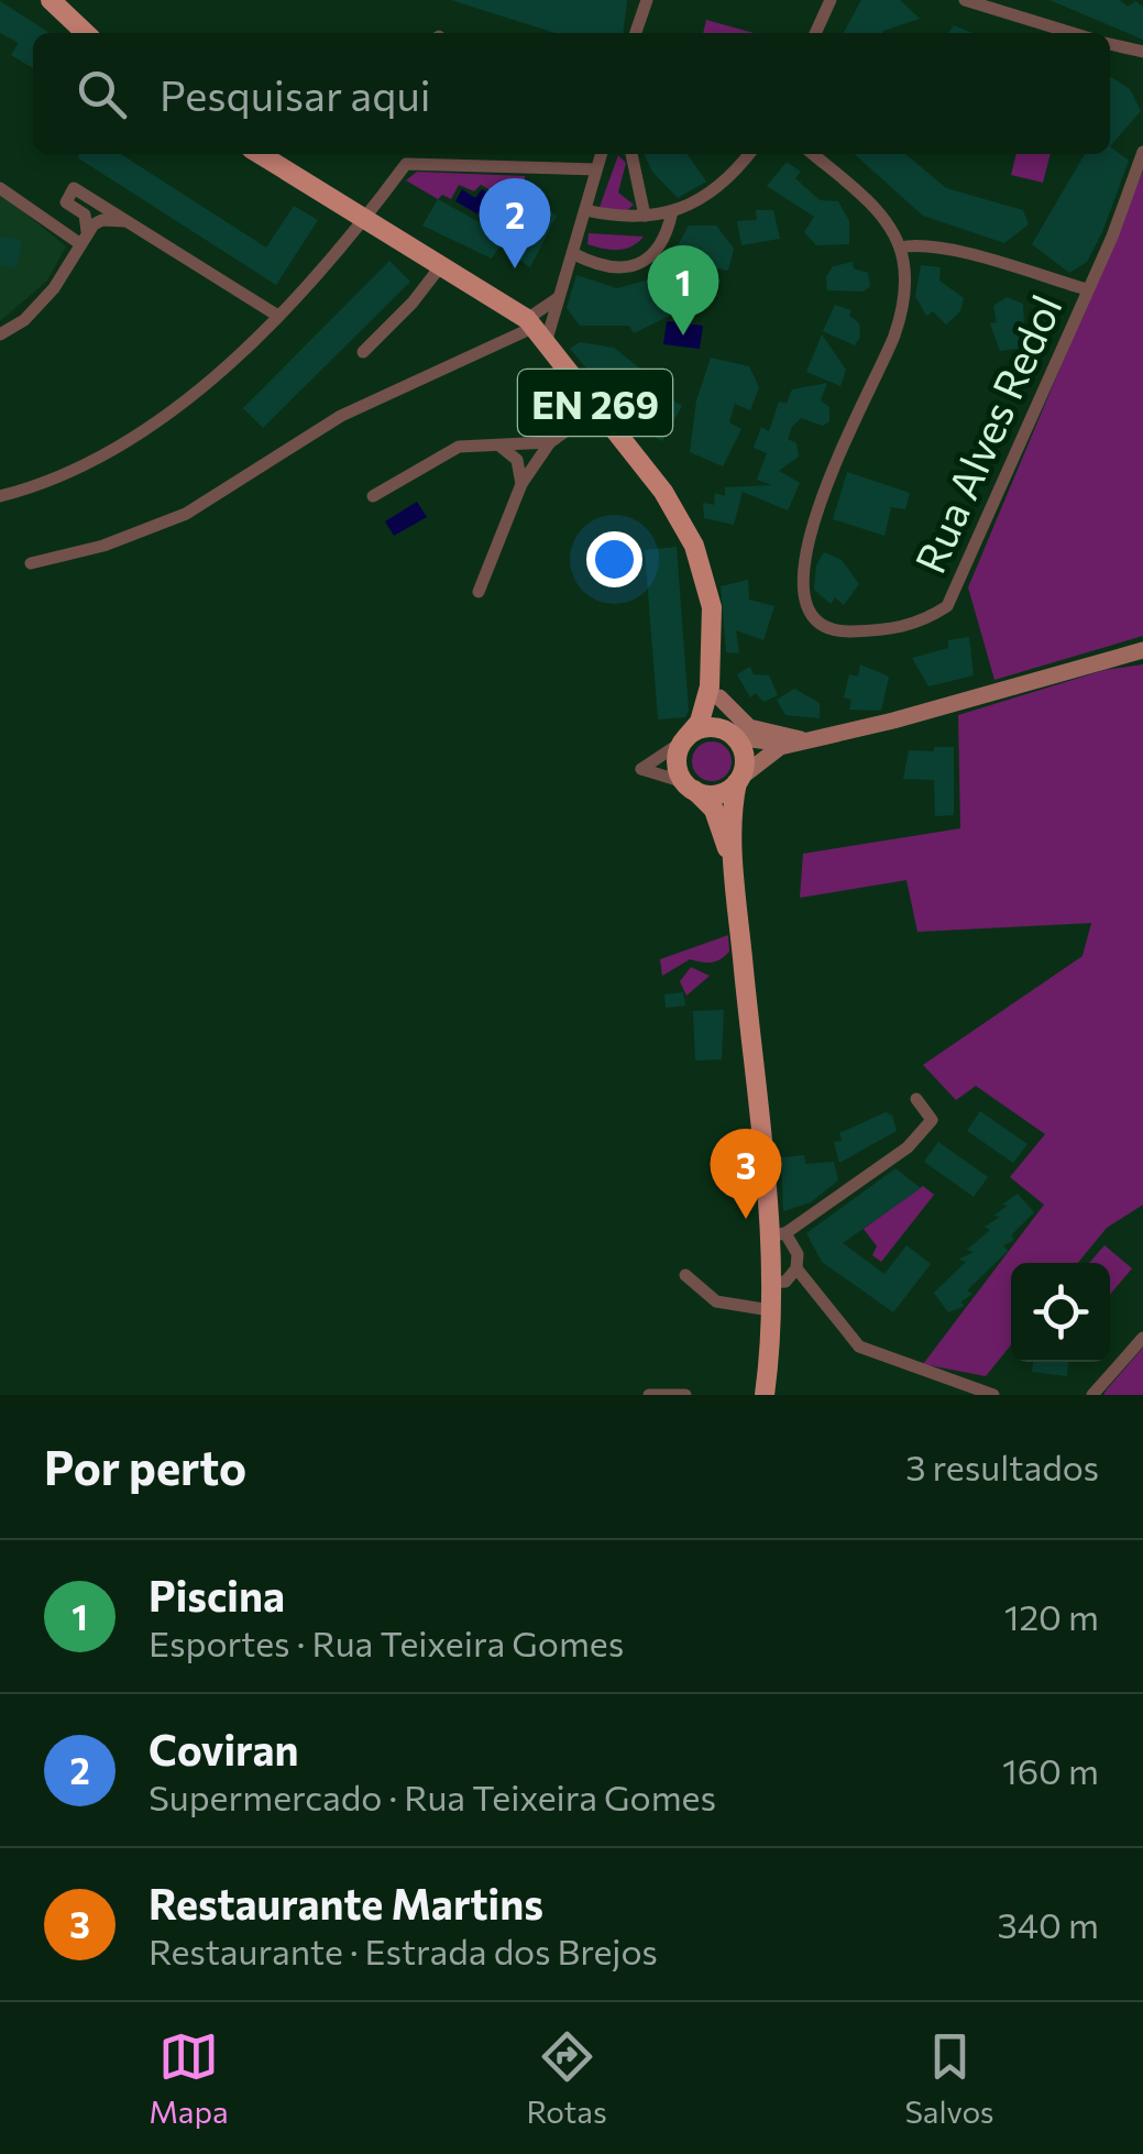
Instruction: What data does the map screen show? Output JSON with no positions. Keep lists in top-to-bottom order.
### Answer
{
  "streets": {
    "main road": ["EN 269"],
    "street": ["Rua Alves Redol"]
  },
  "page": {
    "search": "Pesquisar aqui",
    "pins": ["2", "1", "3"],
    "heading": ["Por perto", "3 resultados"],
    "list": [
      {
        "mark": "1",
        "name": "Piscina",
        "note": "Esportes · Rua Teixeira Gomes",
        "value": "120 m"
      },
      {
        "mark": "2",
        "name": "Coviran",
        "note": "Supermercado · Rua Teixeira Gomes",
        "value": "160 m"
      },
      {
        "mark": "3",
        "name": "Restaurante Martins",
        "note": "Restaurante · Estrada dos Brejos",
        "value": "340 m"
      }
    ],
    "nav": ["Mapa", "Rotas", "Salvos"]
  }
}
